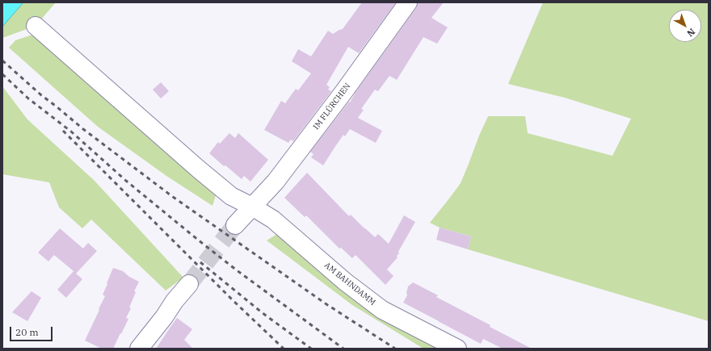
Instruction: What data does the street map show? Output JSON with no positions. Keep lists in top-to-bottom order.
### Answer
{
  "streets": {
    "street": ["IM FLÜRCHEN", "AM BAHNDAMM"]
  },
  "crossings": [
    ["IM FLÜRCHEN", "AM BAHNDAMM"]
  ],
  "scale_bar": "20 m",
  "north": "bottom right"
}
